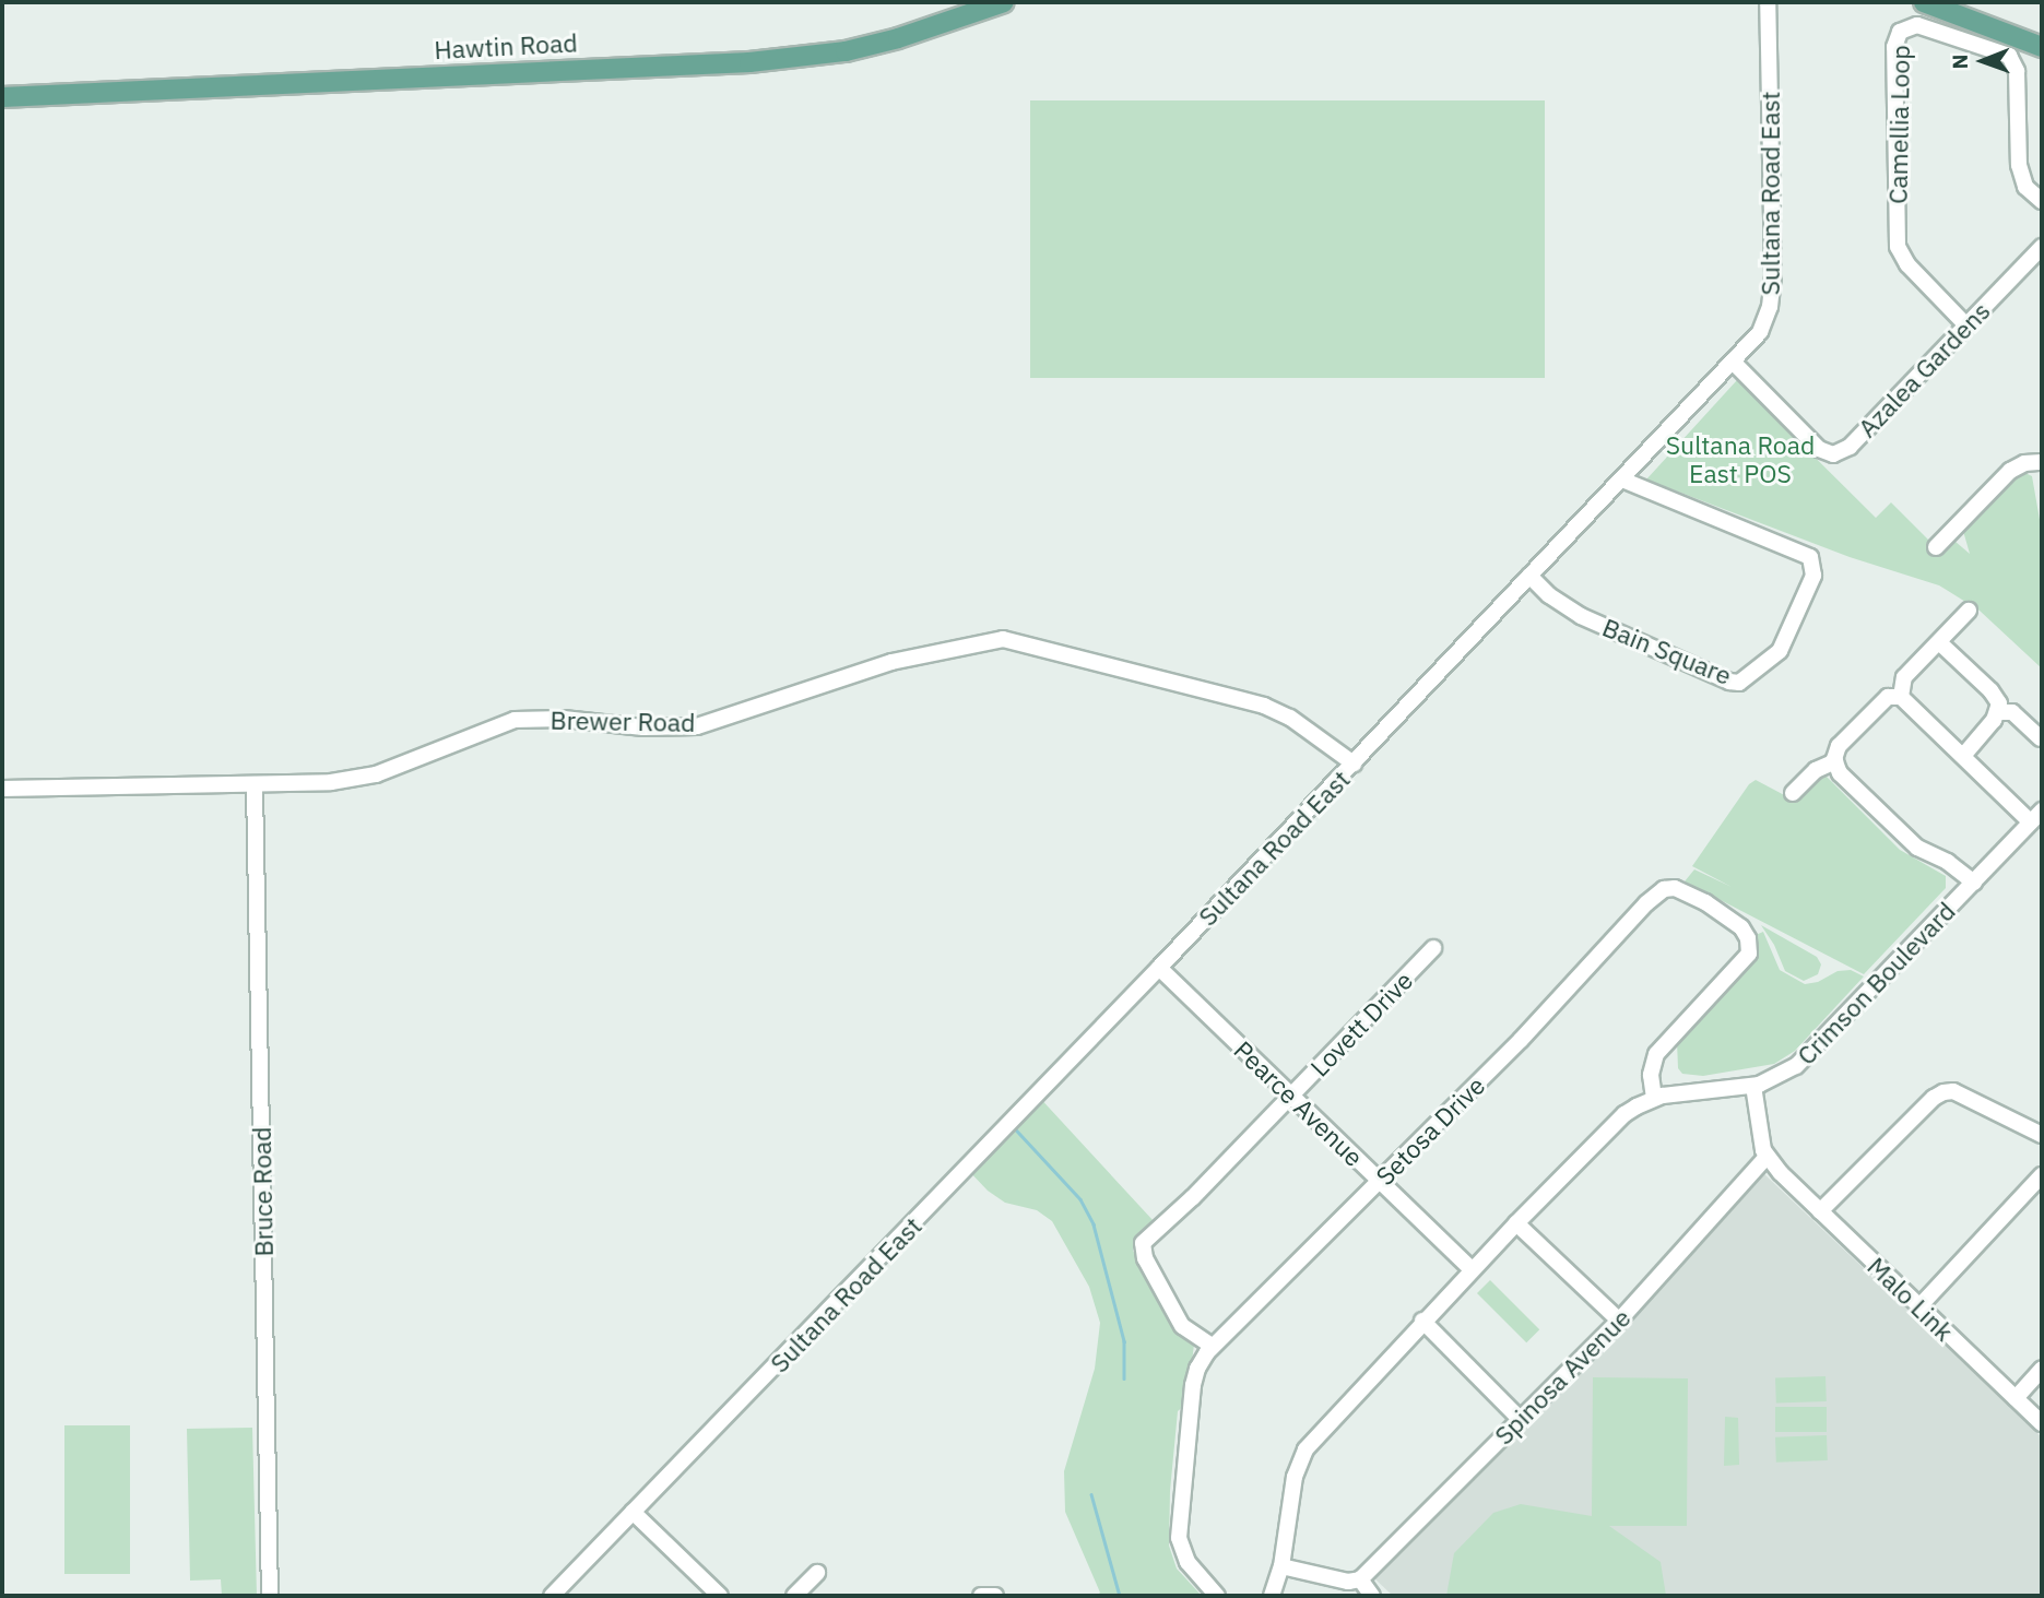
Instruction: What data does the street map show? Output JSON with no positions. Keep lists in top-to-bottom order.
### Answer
{
  "streets": {
    "main road": ["Hawtin Road"],
    "street": [
      "Camellia Loop",
      "Sultana Road East",
      "Azalea Gardens",
      "Bain Square",
      "Brewer Road",
      "Crimson Boulevard",
      "Lovett Drive",
      "Pearce Avenue",
      "Setosa Drive",
      "Bruce Road",
      "Malo Link",
      "Spinosa Avenue"
    ]
  },
  "crossings": [
    ["Camellia Loop", "Azalea Gardens"],
    ["Sultana Road East", "Azalea Gardens"],
    ["Sultana Road East", "Bain Square"],
    ["Sultana Road East", "Brewer Road"],
    ["Sultana Road East", "Pearce Avenue"],
    ["Brewer Road", "Bruce Road"],
    ["Crimson Boulevard", "Pearce Avenue"],
    ["Crimson Boulevard", "Setosa Drive"],
    ["Lovett Drive", "Pearce Avenue"],
    ["Lovett Drive", "Setosa Drive"],
    ["Pearce Avenue", "Setosa Drive"],
    ["Malo Link", "Spinosa Avenue"]
  ],
  "parks": ["Sultana Road East POS"],
  "north": "left"
}
